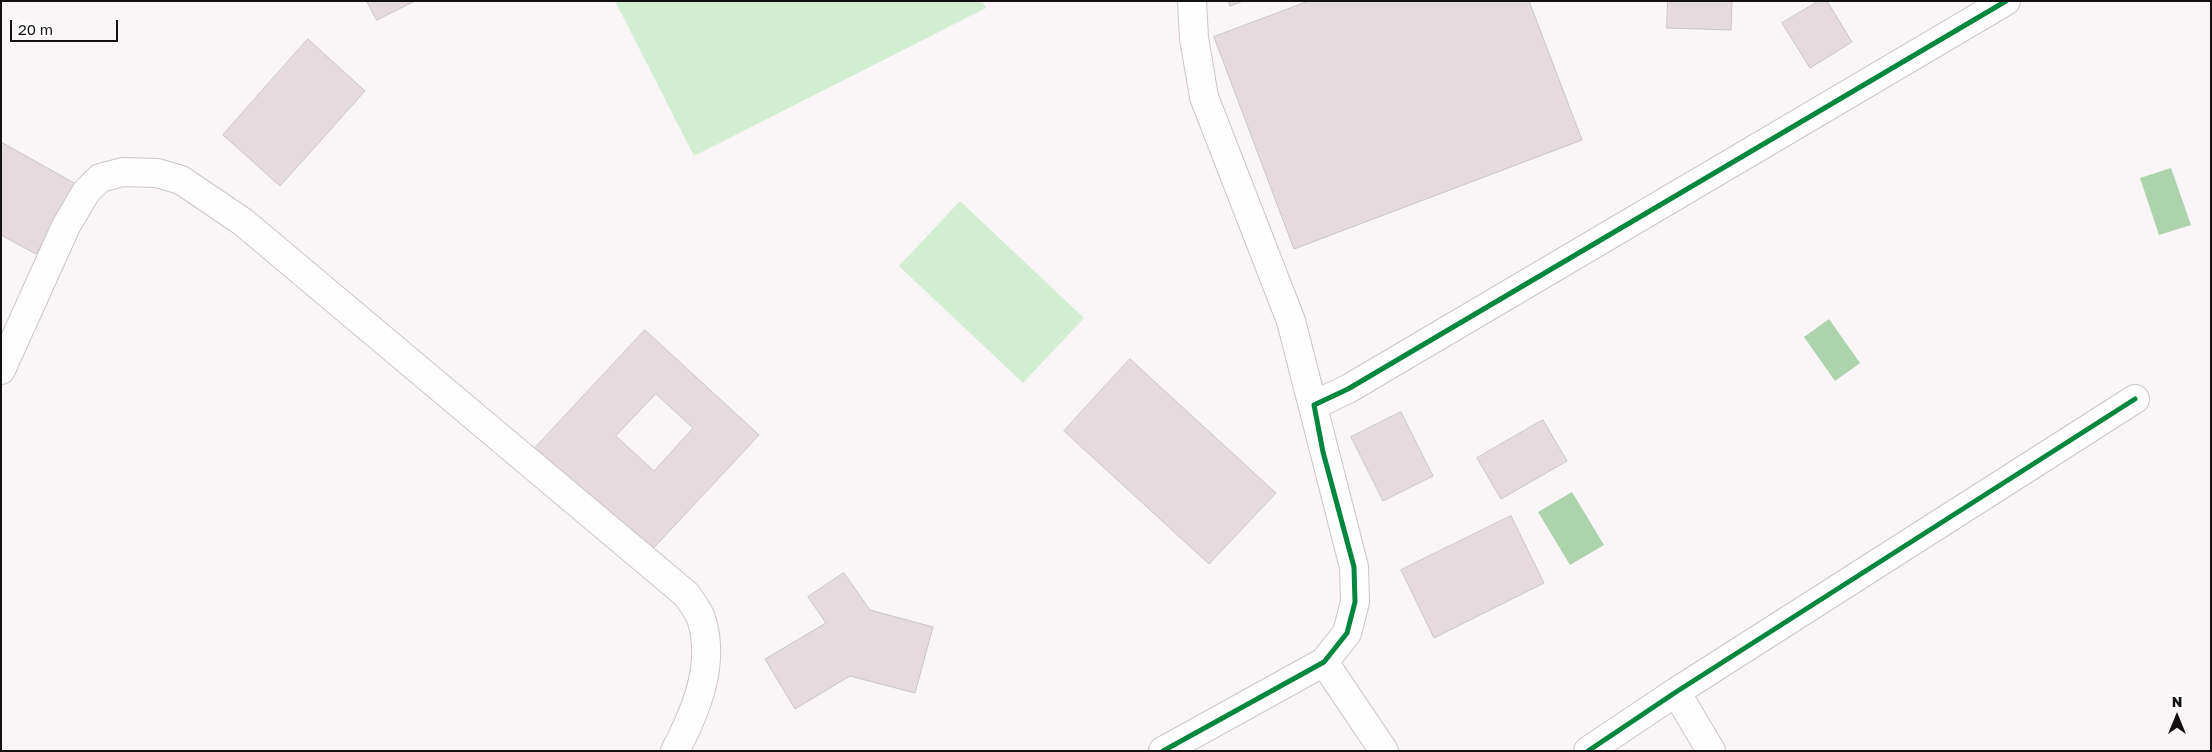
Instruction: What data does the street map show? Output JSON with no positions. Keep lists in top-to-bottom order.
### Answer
{
  "scale_bar": "20 m",
  "north": "top"
}
